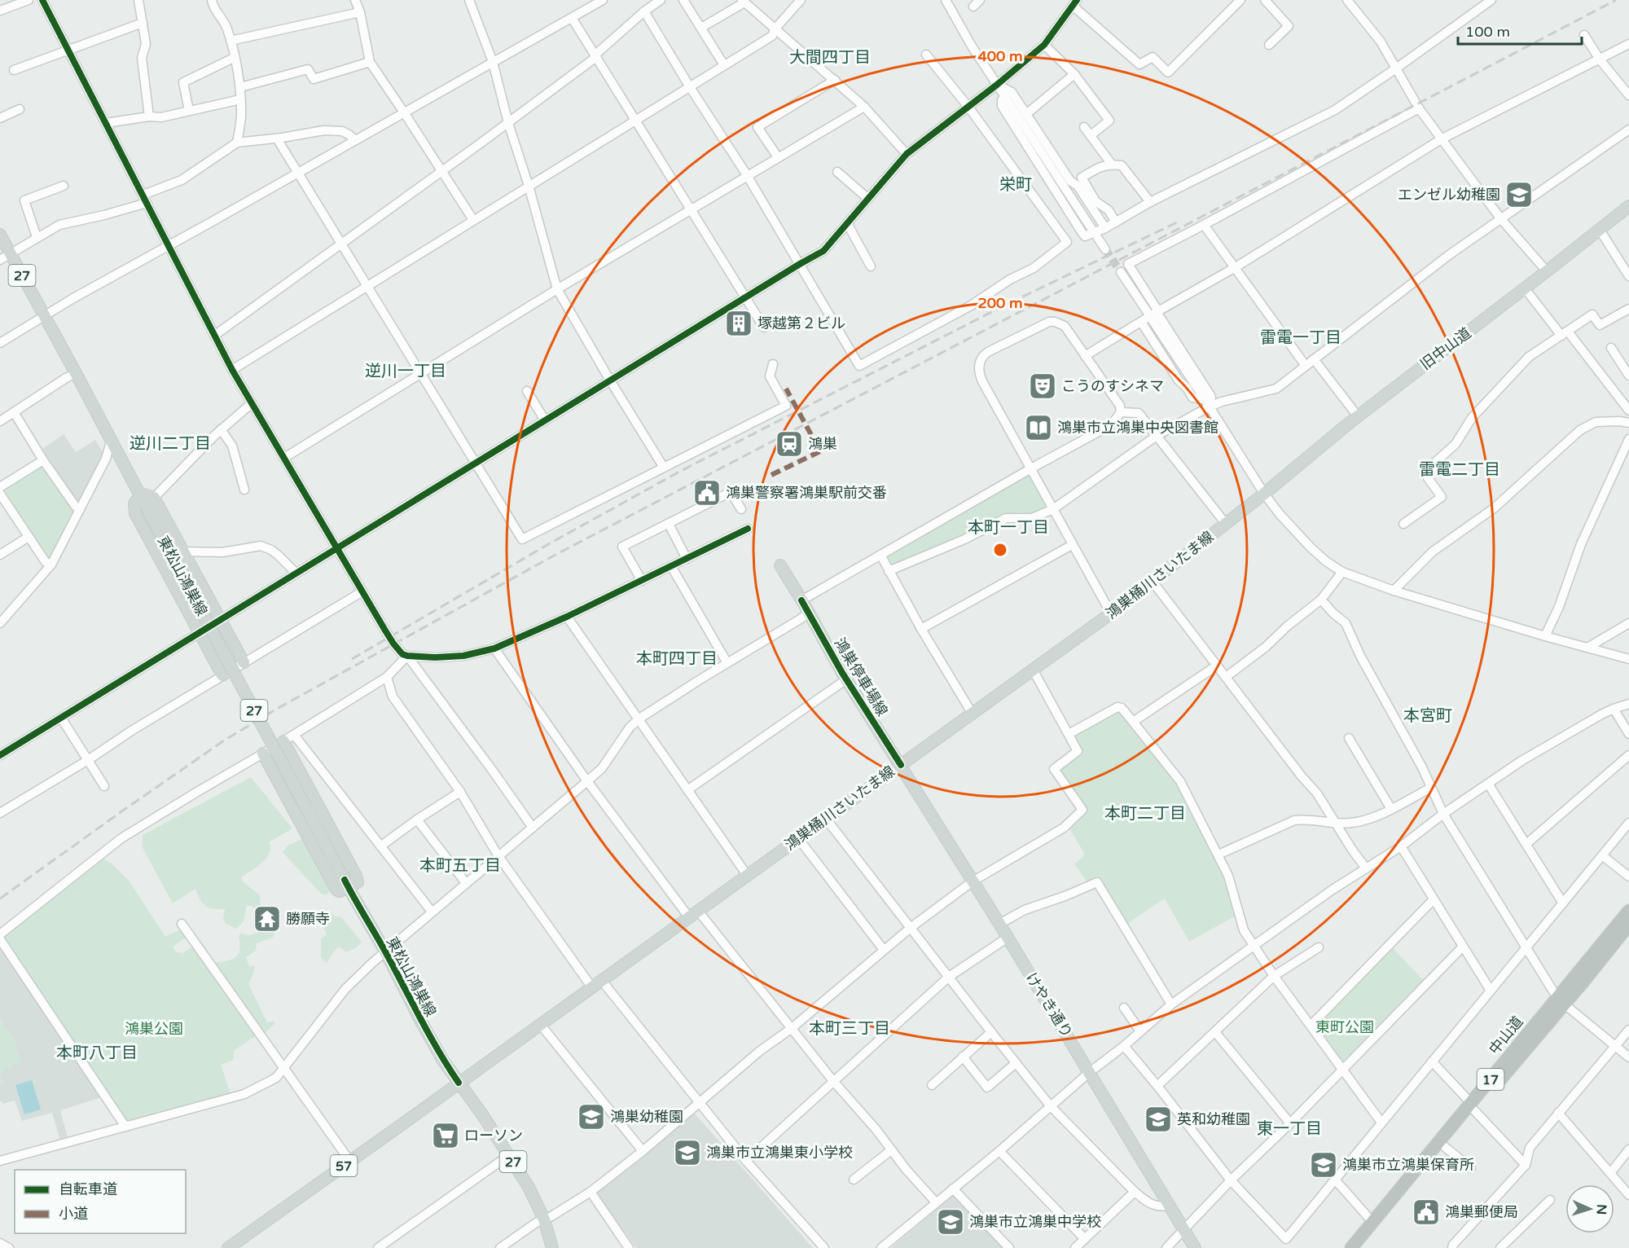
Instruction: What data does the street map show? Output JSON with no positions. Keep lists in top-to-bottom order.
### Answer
{
  "streets": {
    "highway": ["中山道", "17"],
    "main road": [
      "27",
      "旧中山道",
      "鴻巣桶川さいたま線",
      "東松山鴻巣線",
      "鴻巣停車場線",
      "けやき通り",
      "57"
    ]
  },
  "crossings": [
    ["旧中山道", "鴻巣桶川さいたま線"],
    ["鴻巣桶川さいたま線", "東松山鴻巣線"],
    ["鴻巣桶川さいたま線", "鴻巣停車場線"],
    ["鴻巣桶川さいたま線", "けやき通り"],
    ["鴻巣桶川さいたま線", "57"],
    ["東松山鴻巣線", "57"],
    ["鴻巣停車場線", "けやき通り"]
  ],
  "districts": [
    "大間四丁目",
    "栄町",
    "雷電一丁目",
    "逆川一丁目",
    "逆川二丁目",
    "雷電二丁目",
    "本町一丁目",
    "本町四丁目",
    "本宮町",
    "本町二丁目",
    "本町五丁目",
    "本町三丁目",
    "本町八丁目",
    "東一丁目"
  ],
  "parks": ["東町公園", "鴻巣公園"],
  "places": {
    "school or university": [
      "エンゼル幼稚園",
      "鴻巣幼稚園",
      "英和幼稚園",
      "鴻巣市立鴻巣東小学校",
      "鴻巣市立鴻巣保育所",
      "鴻巣市立鴻巣中学校"
    ],
    "building": ["塚越第２ビル"],
    "theatre": ["こうのすシネマ"],
    "library": ["鴻巣市立鴻巣中央図書館"],
    "station": ["鴻巣"],
    "public building": ["鴻巣警察署鴻巣駅前交番", "鴻巣郵便局"],
    "temple": ["勝願寺"],
    "supermarket": ["ローソン"]
  },
  "legend": ["自転車道", "小道"],
  "scale_bar": "100 m",
  "north": "right",
  "rings": ["400 m", "200 m"]
}
